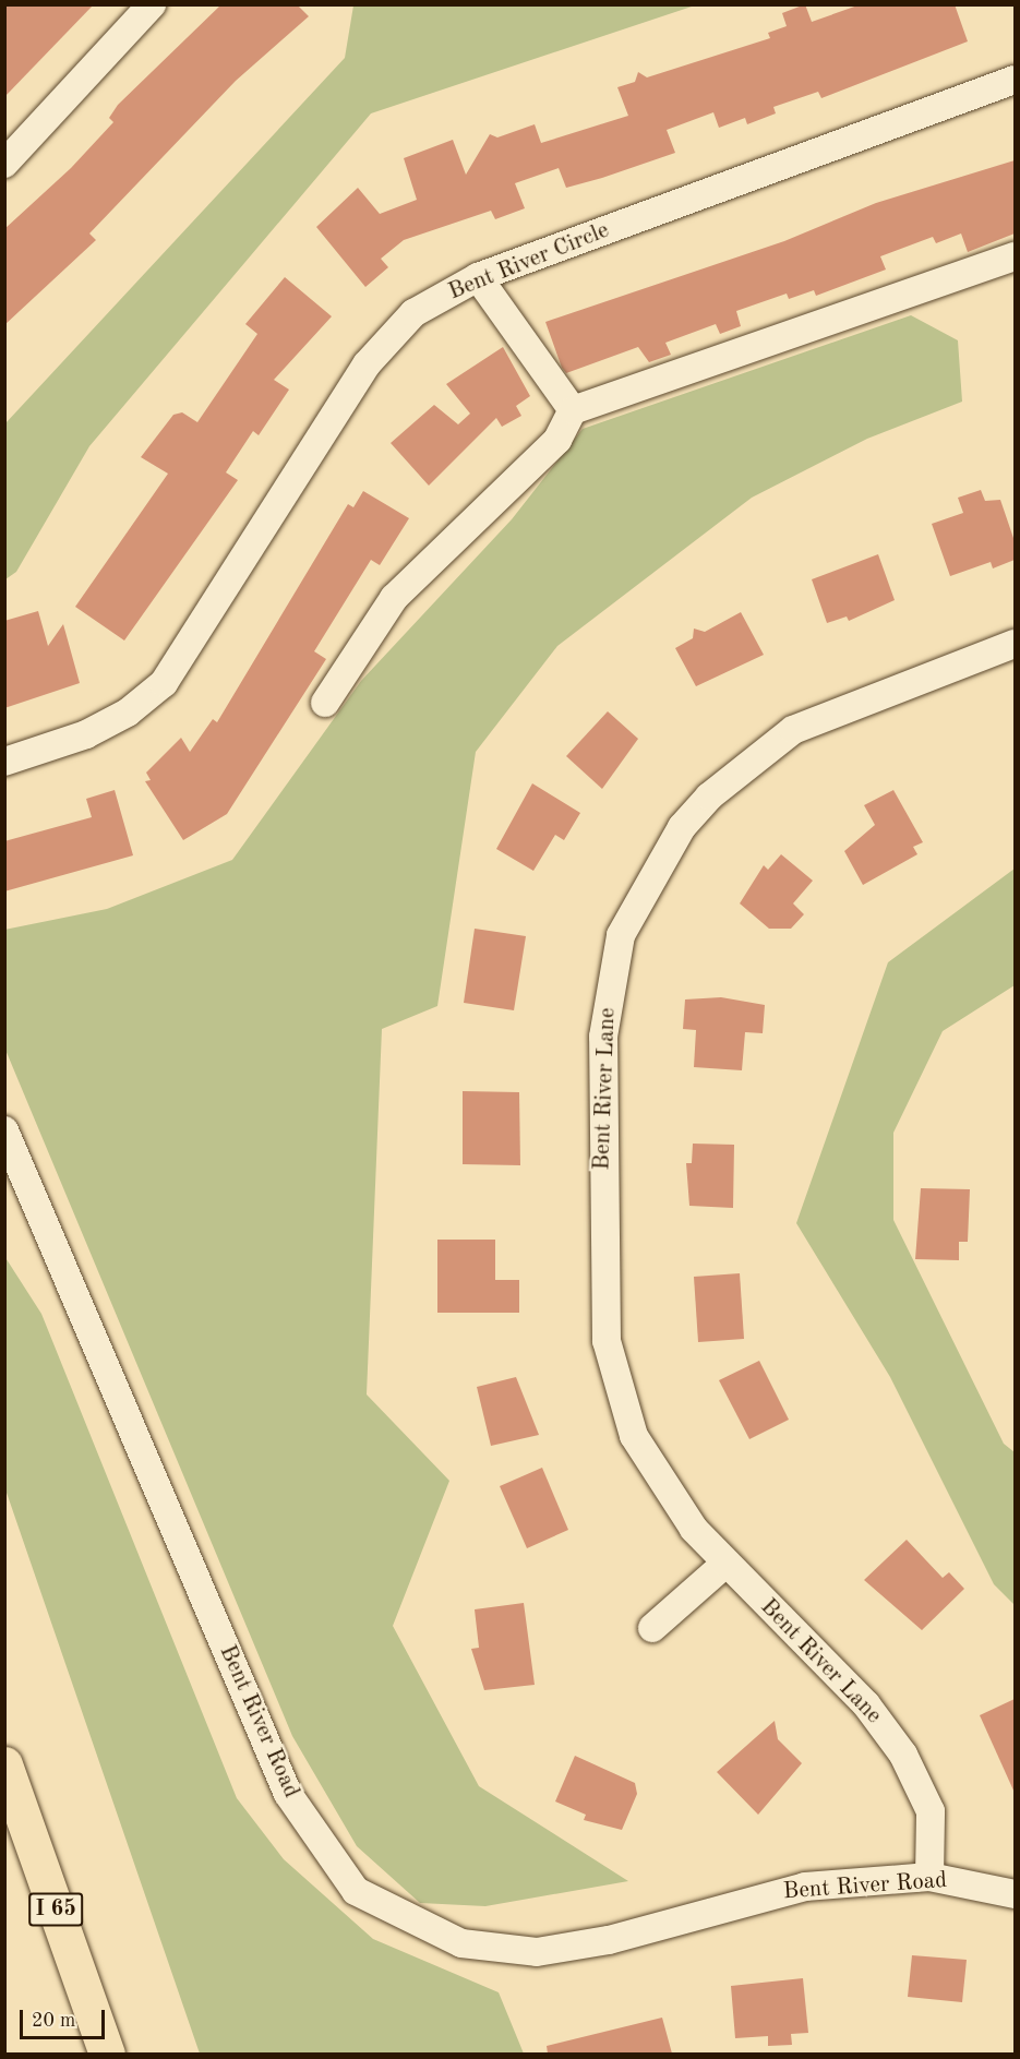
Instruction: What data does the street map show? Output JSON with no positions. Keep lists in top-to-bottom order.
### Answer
{
  "streets": {
    "highway": ["I 65"],
    "street": ["Bent River Circle", "Bent River Lane", "Bent River Road"]
  },
  "crossings": [
    ["Bent River Lane", "Bent River Road"]
  ],
  "scale_bar": "20 m"
}
